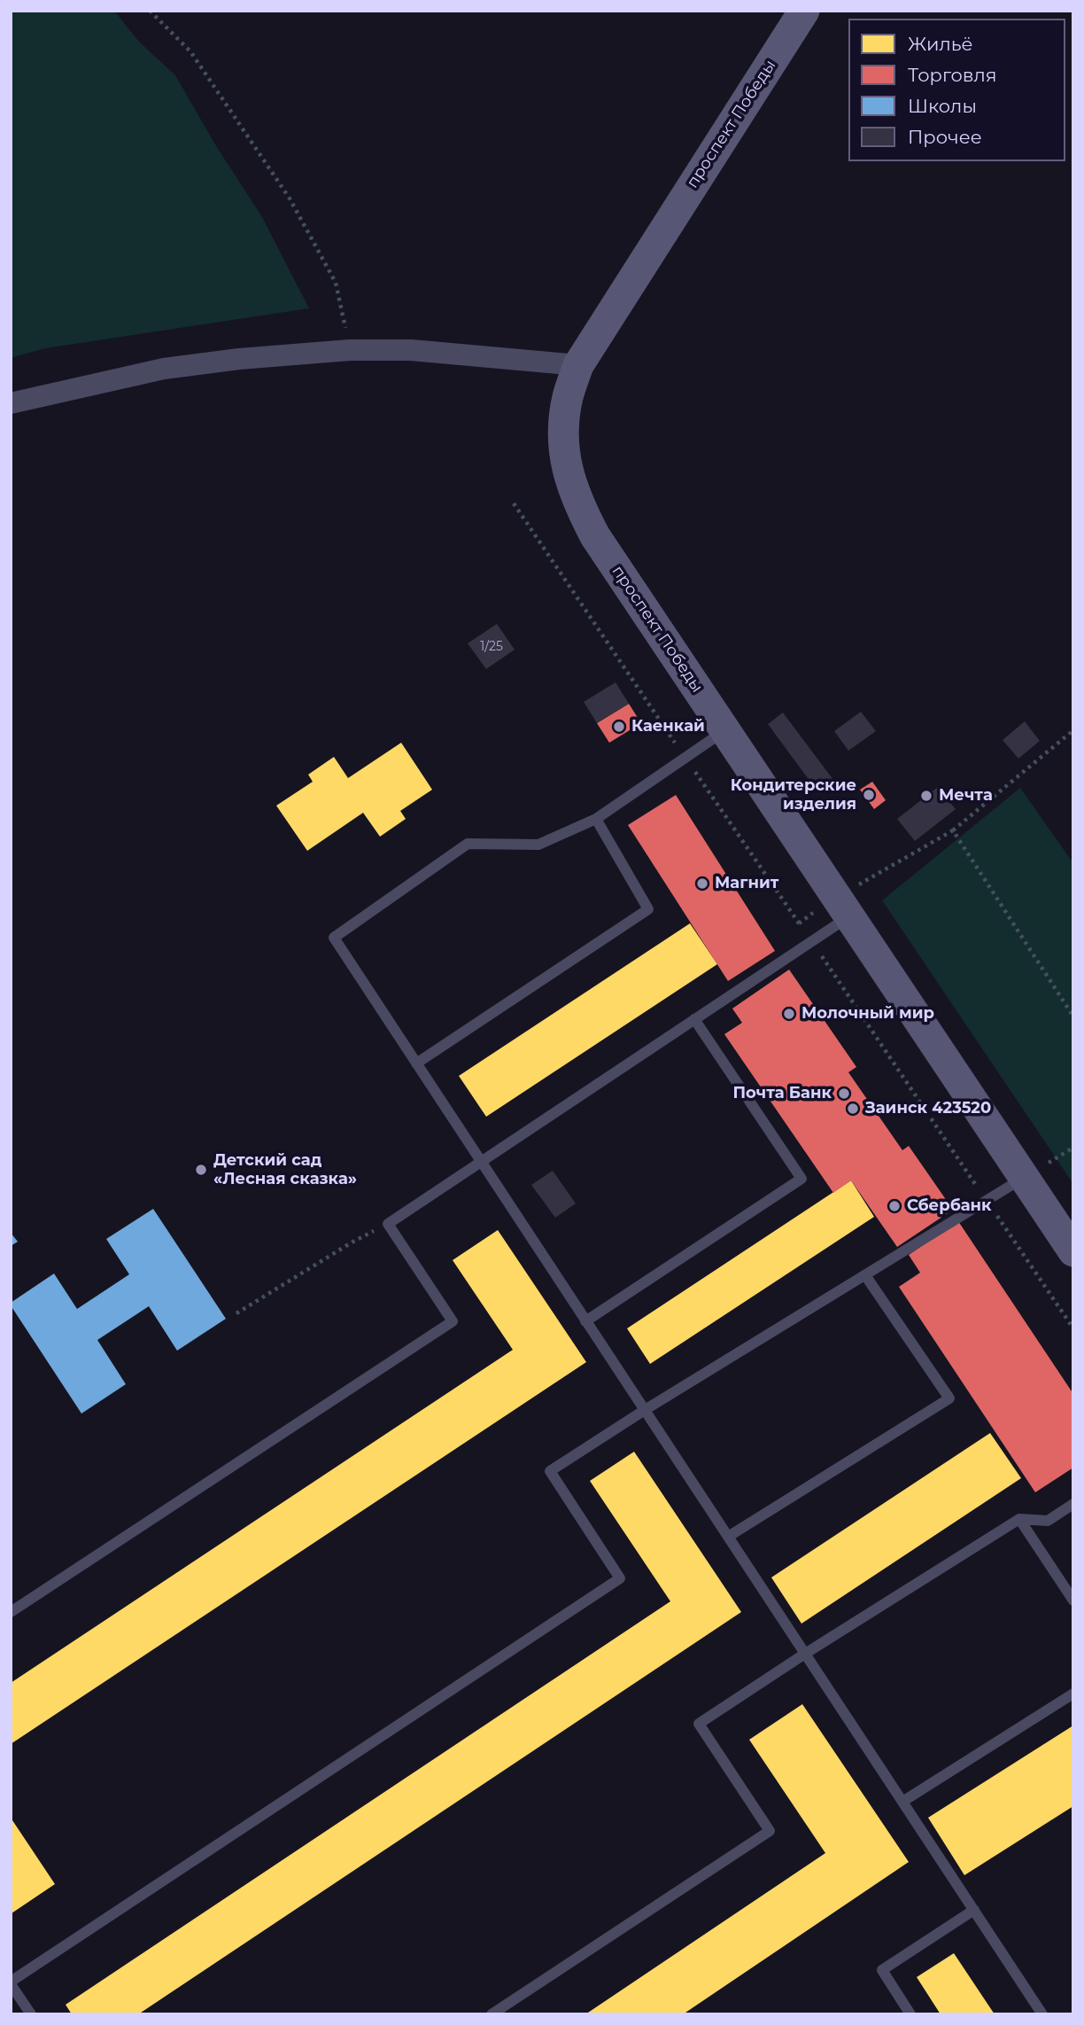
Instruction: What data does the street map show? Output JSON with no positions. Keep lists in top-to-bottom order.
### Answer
{
  "streets": {
    "main road": ["проспект Победы"]
  },
  "places": [
    "Каенкай",
    "Кондитерские изделия",
    "Мечта",
    "Магнит",
    "Молочный мир",
    "Почта Банк",
    "Заинск 423520",
    "Детский сад «Лесная сказка»",
    "Сбербанк"
  ],
  "house_numbers": ["1/25"],
  "legend": [
    "Жильё",
    "Торговля",
    "Школы",
    "Прочее"
  ]
}
